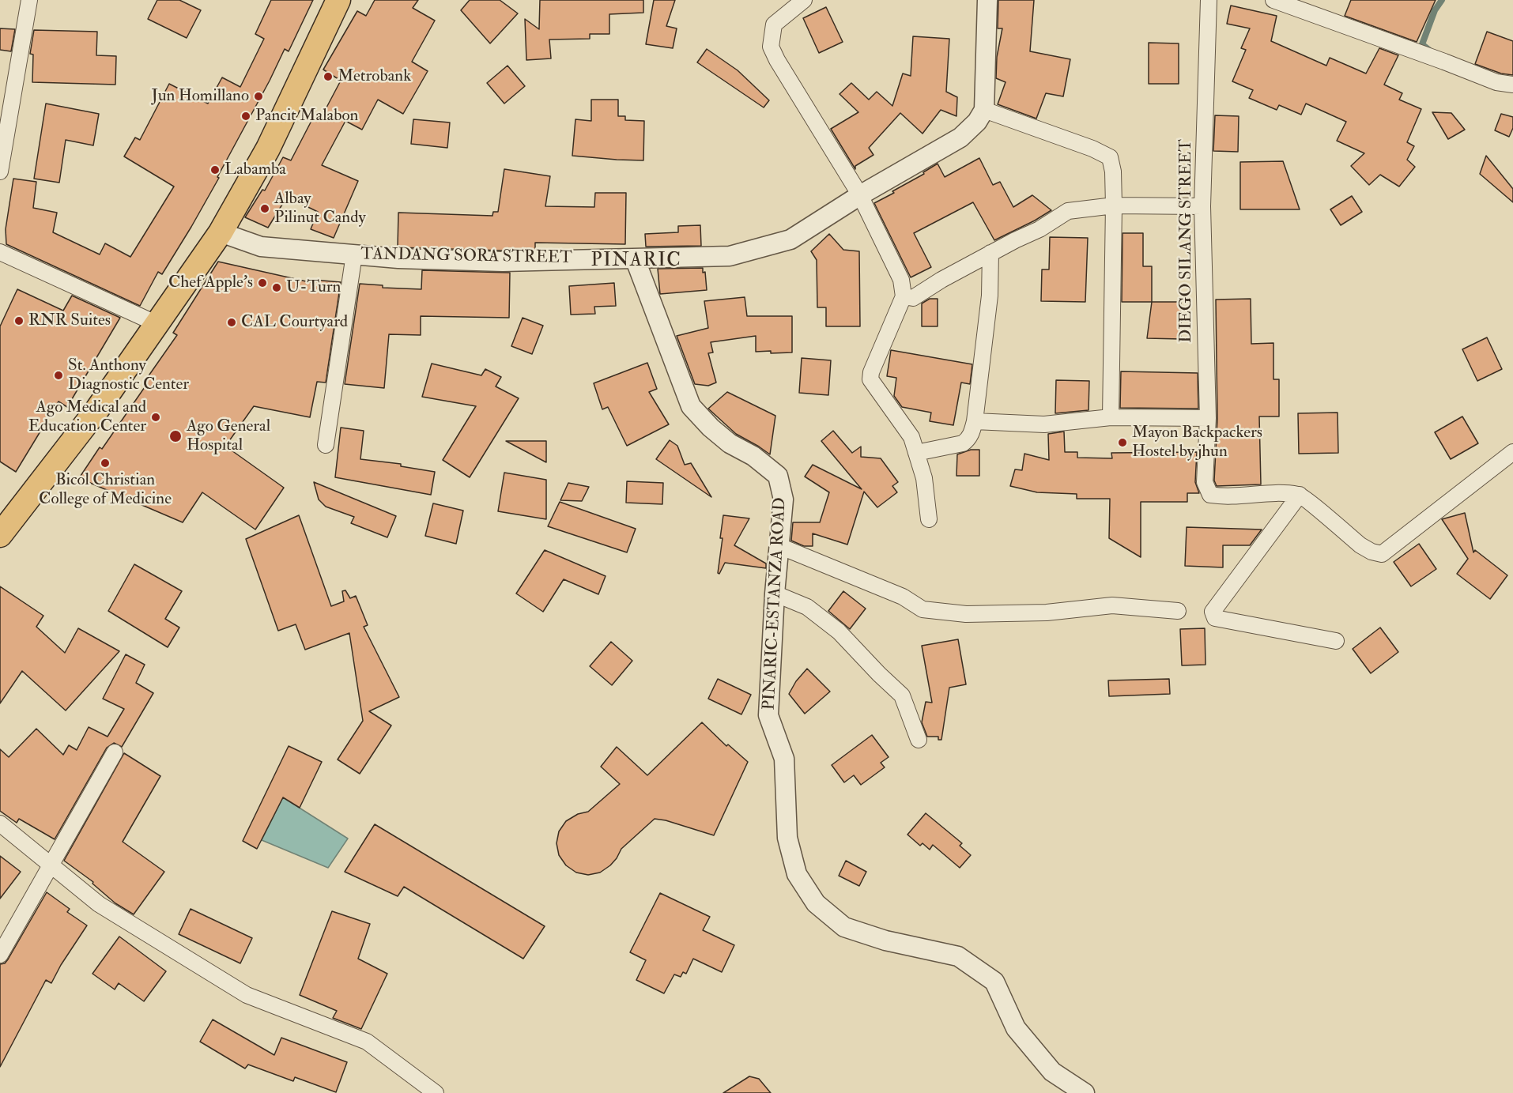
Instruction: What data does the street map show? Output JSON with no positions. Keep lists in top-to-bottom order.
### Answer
{
  "streets": {
    "street": ["DIEGO SILANG STREET", "TANDANG SORA STREET", "PINARIC-ESTANZA ROAD"]
  },
  "crossings": [
    ["TANDANG SORA STREET", "PINARIC-ESTANZA ROAD"]
  ],
  "districts": ["PINARIC"],
  "places": [
    "Metrobank",
    "Jun Homillano",
    "Pancit Malabon",
    "Labamba",
    "Albay Pilinut Candy",
    "Chef Apple's",
    "U-Turn",
    "RNR Suites",
    "CAL Courtyard",
    "St. Anthony Diagnostic Center",
    "Ago Medical and Education Center",
    "Ago General Hospital",
    "Mayon Backpackers Hostel by jhun",
    "Bicol Christian College of Medicine"
  ]
}
